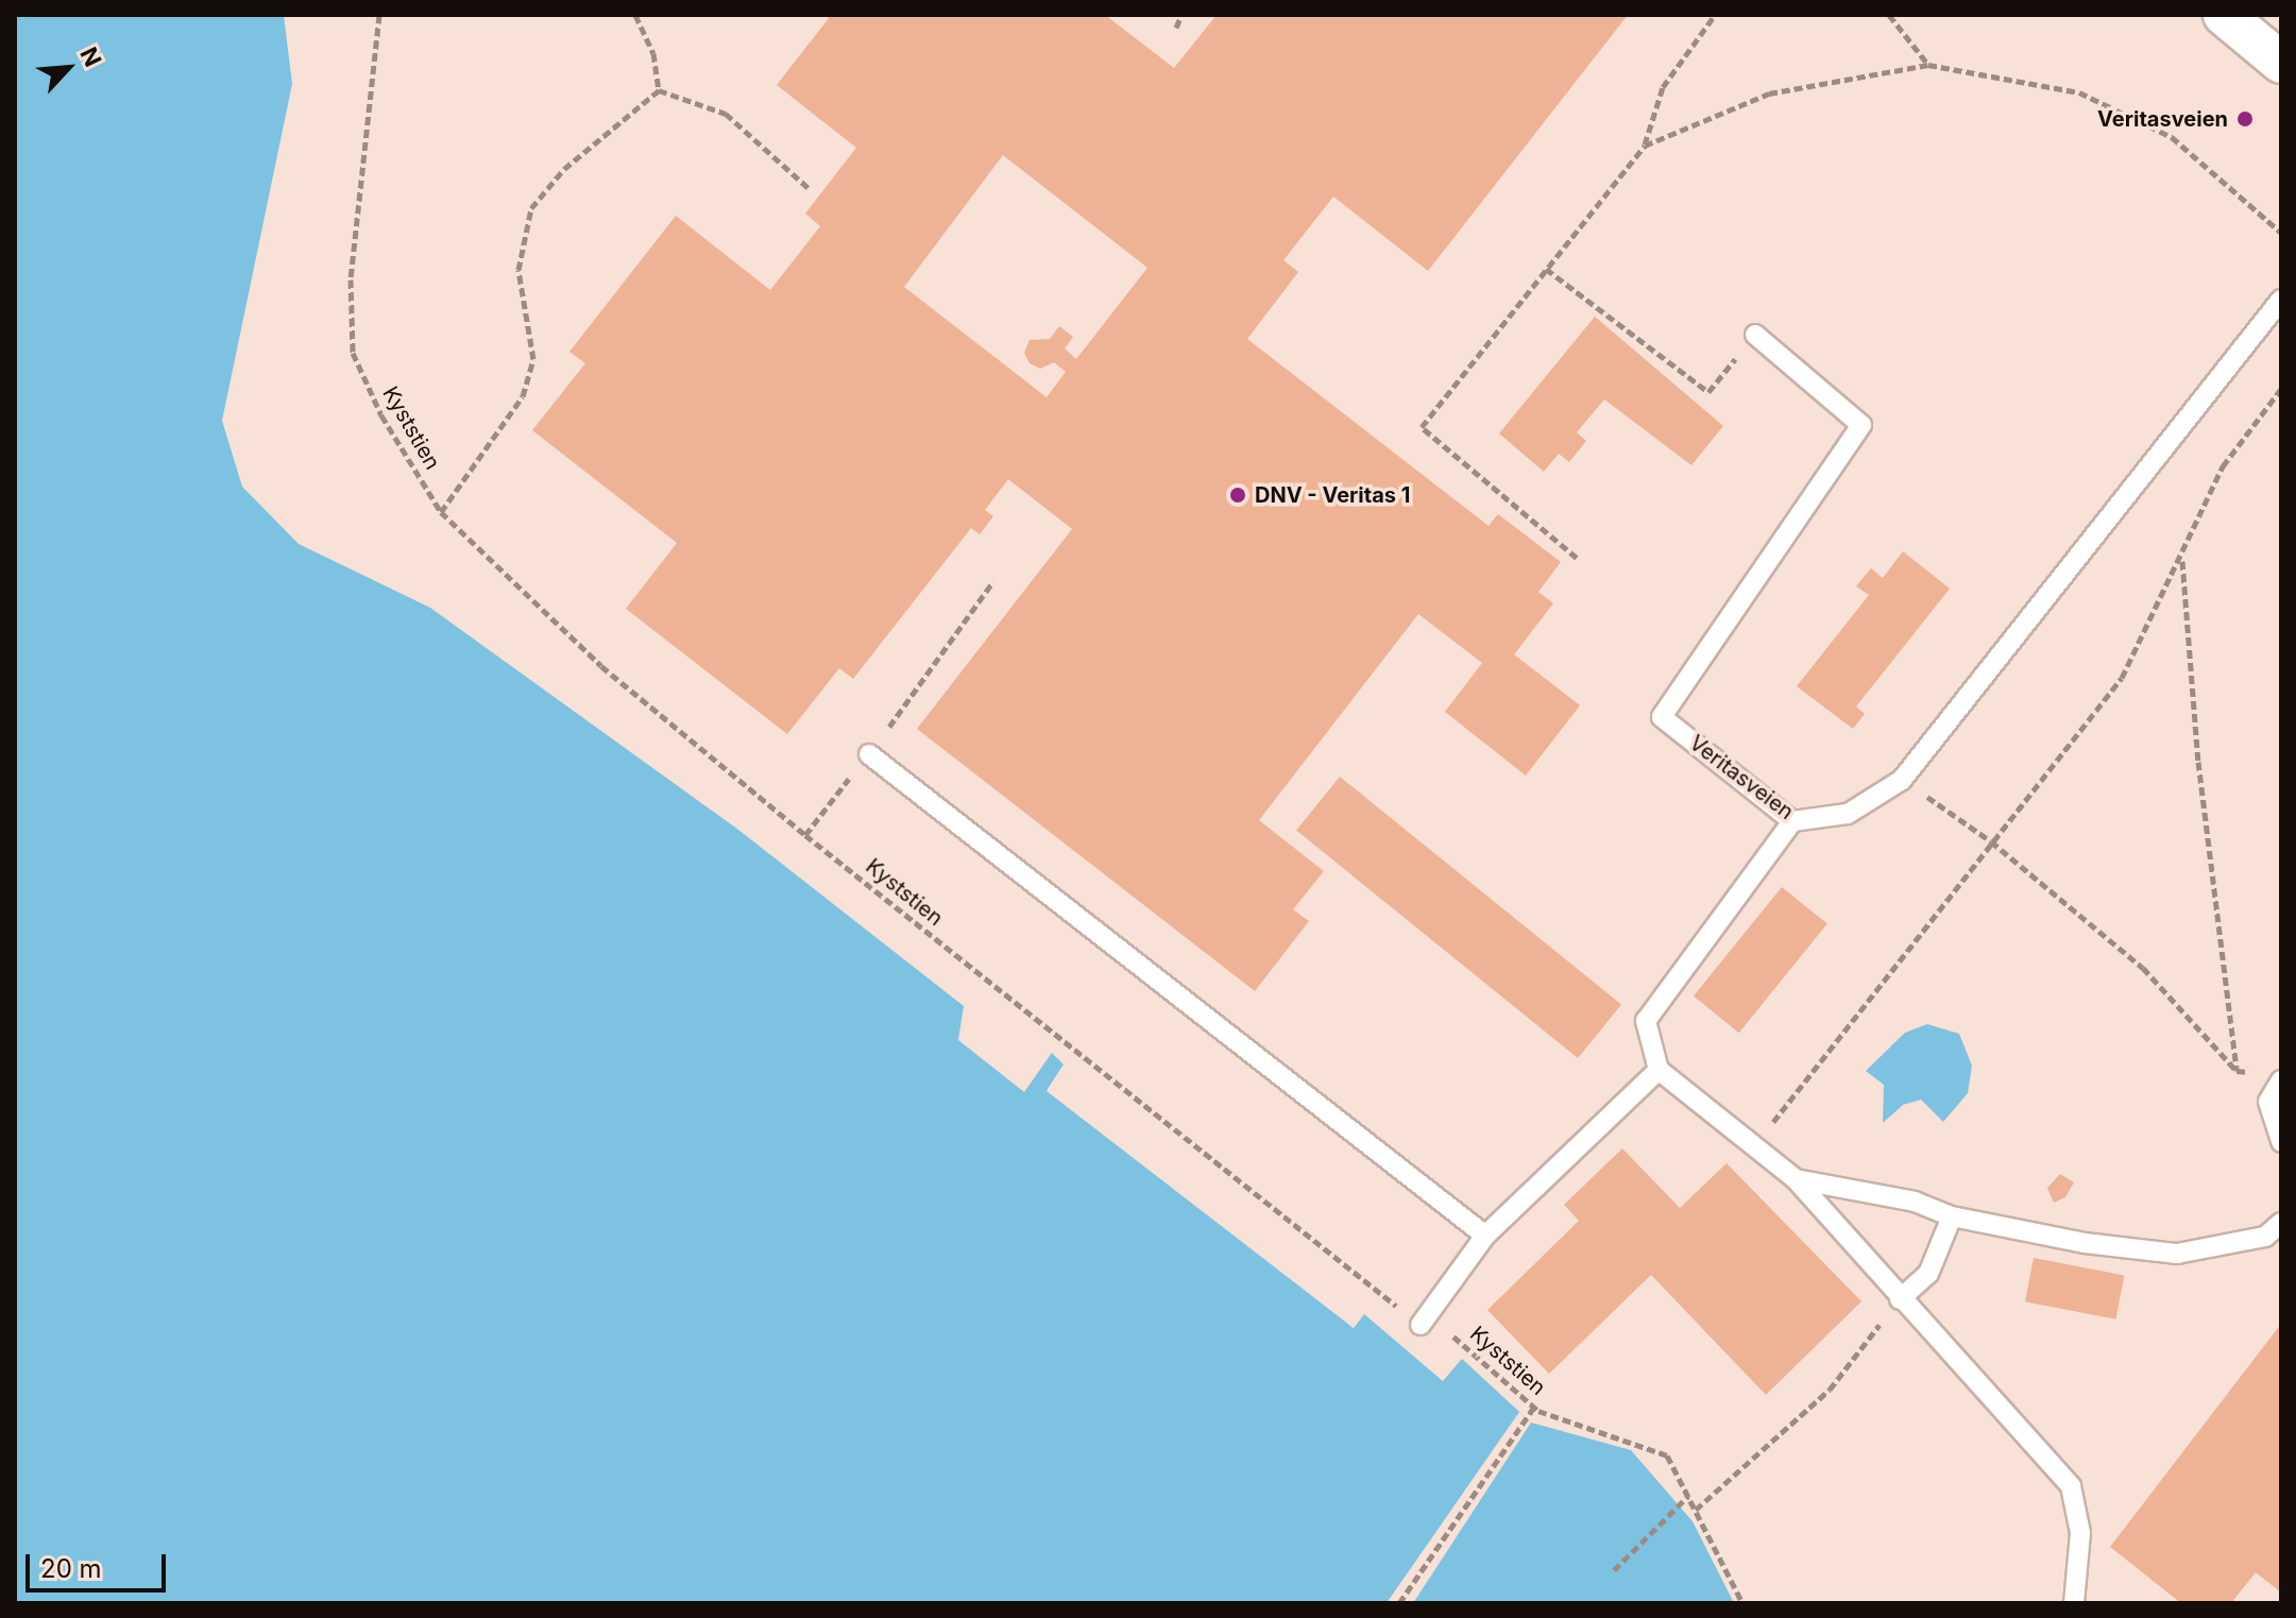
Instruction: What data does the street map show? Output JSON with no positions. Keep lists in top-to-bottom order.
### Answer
{
  "streets": {
    "lane": ["Veritasveien"],
    "path": ["Kyststien"]
  },
  "places": ["Veritasveien", "DNV - Veritas 1"],
  "scale_bar": "20 m",
  "north": "top right"
}
